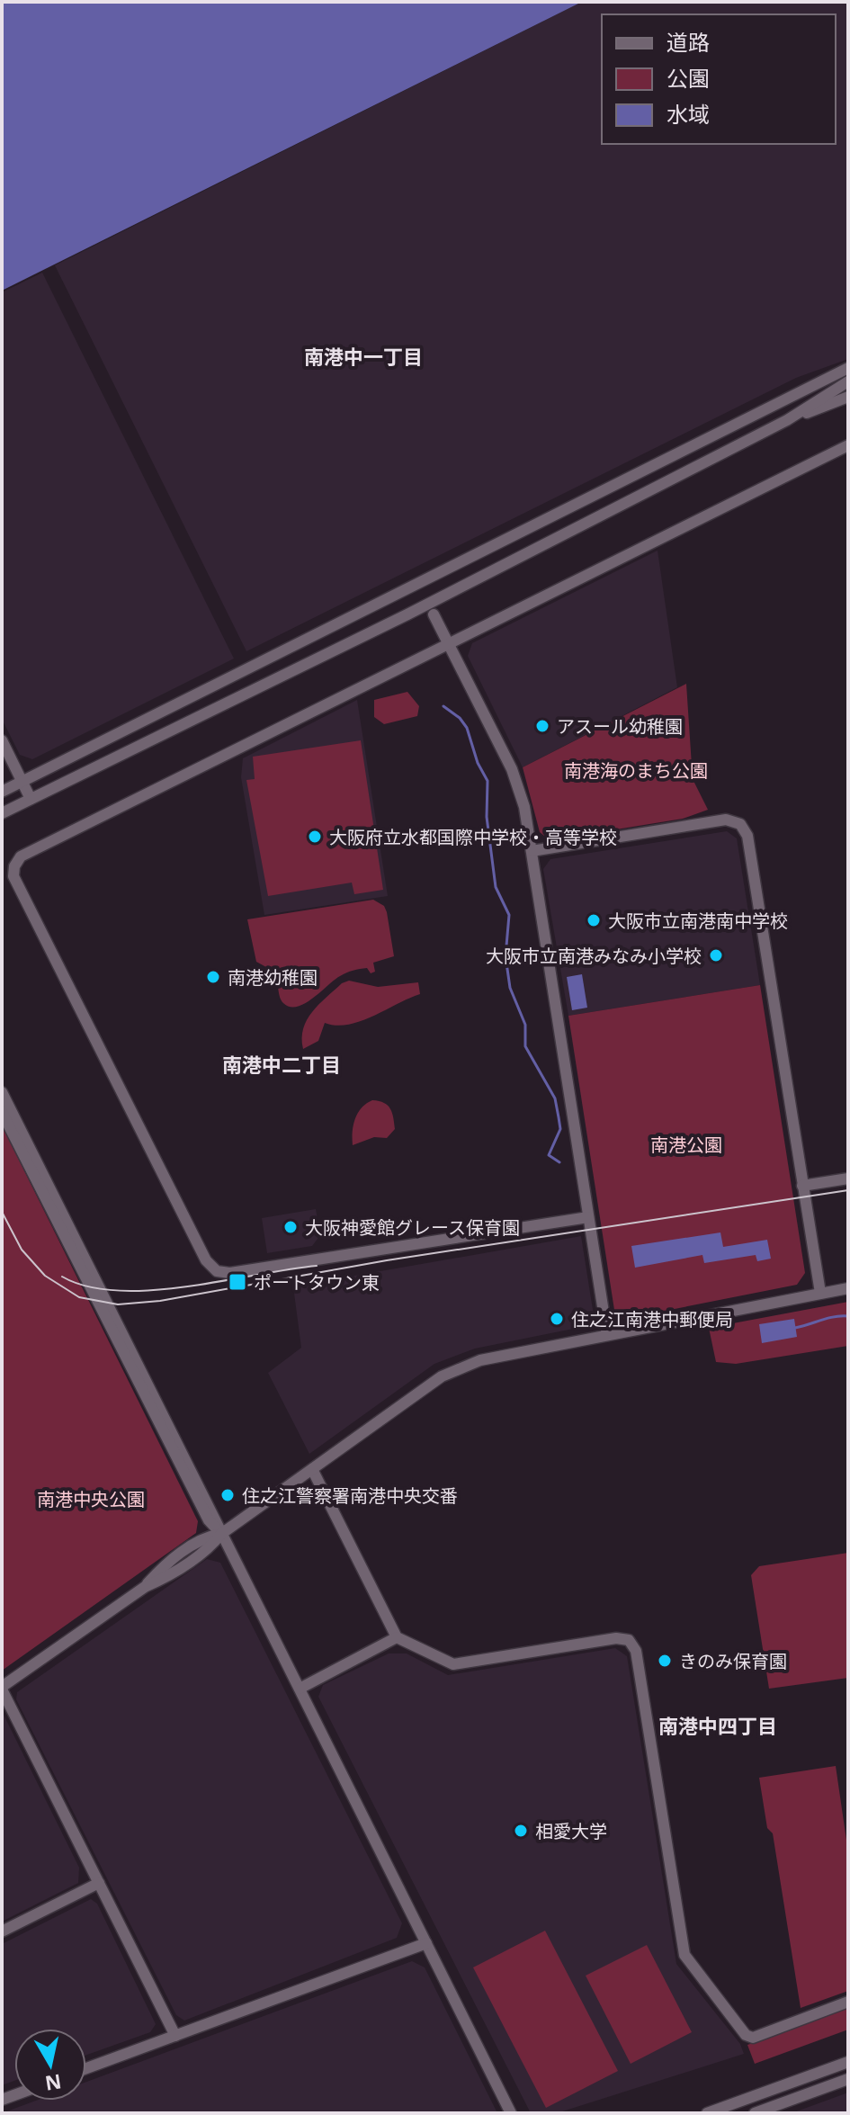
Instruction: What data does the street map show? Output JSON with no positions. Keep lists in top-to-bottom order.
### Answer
{
  "districts": ["南港中一丁目", "南港中二丁目", "南港中四丁目"],
  "parks": ["南港海のまち公園", "南港公園", "南港中央公園"],
  "places": {
    "other": [
      "アスール幼稚園",
      "大阪府立水都国際中学校・高等学校",
      "大阪市立南港南中学校",
      "大阪市立南港みなみ小学校",
      "南港幼稚園",
      "大阪神愛館グレース保育園",
      "住之江南港中郵便局",
      "住之江警察署南港中央交番",
      "きのみ保育園",
      "相愛大学"
    ],
    "transit": ["ポートタウン東"]
  },
  "legend": ["道路", "公園", "水域"],
  "north": "bottom"
}
